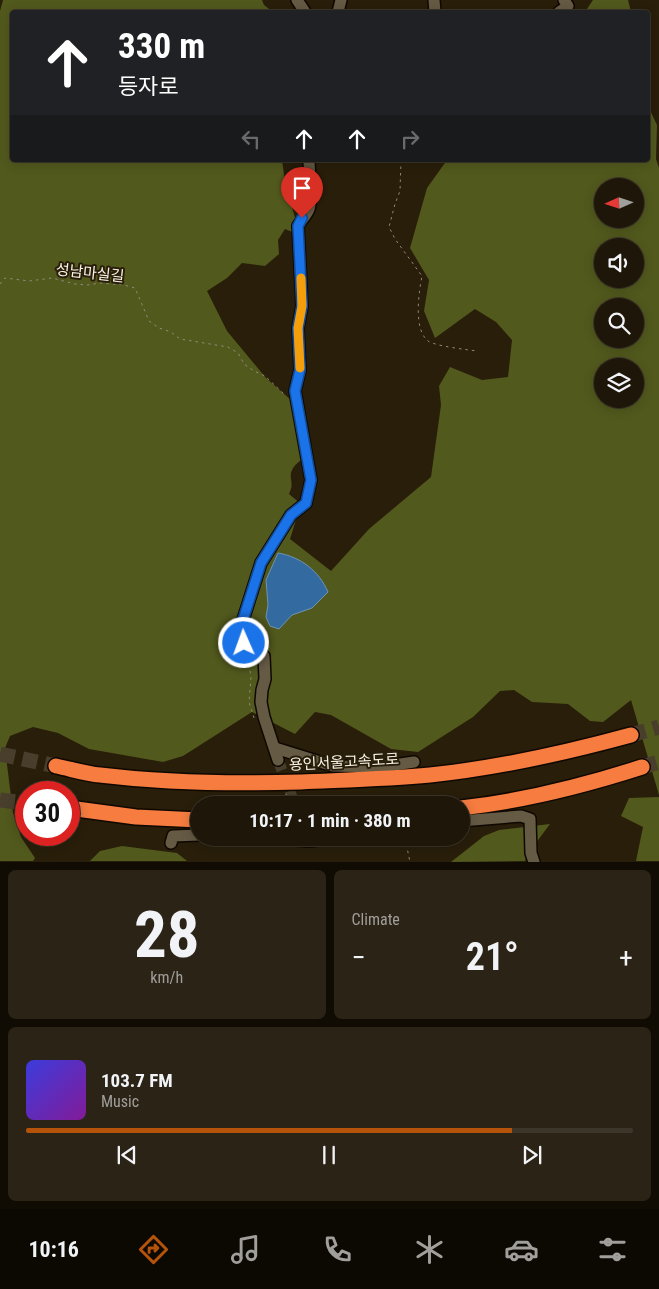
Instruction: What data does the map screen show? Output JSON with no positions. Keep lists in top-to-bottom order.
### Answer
{
  "streets": {
    "highway": ["용인서울고속도로"],
    "path": ["성남마실길"]
  },
  "north": "left",
  "page": {
    "turn": ["330 m", "등자로"],
    "limit": "30",
    "trip": "10:17 · 1 min · 380 m",
    "tile": [
      ["28", "km/h"],
      "Climate"
    ],
    "heat": ["−", "21°", "+"],
    "song": ["103.7 FM", "Music"],
    "tabs": "10:16"
  }
}
